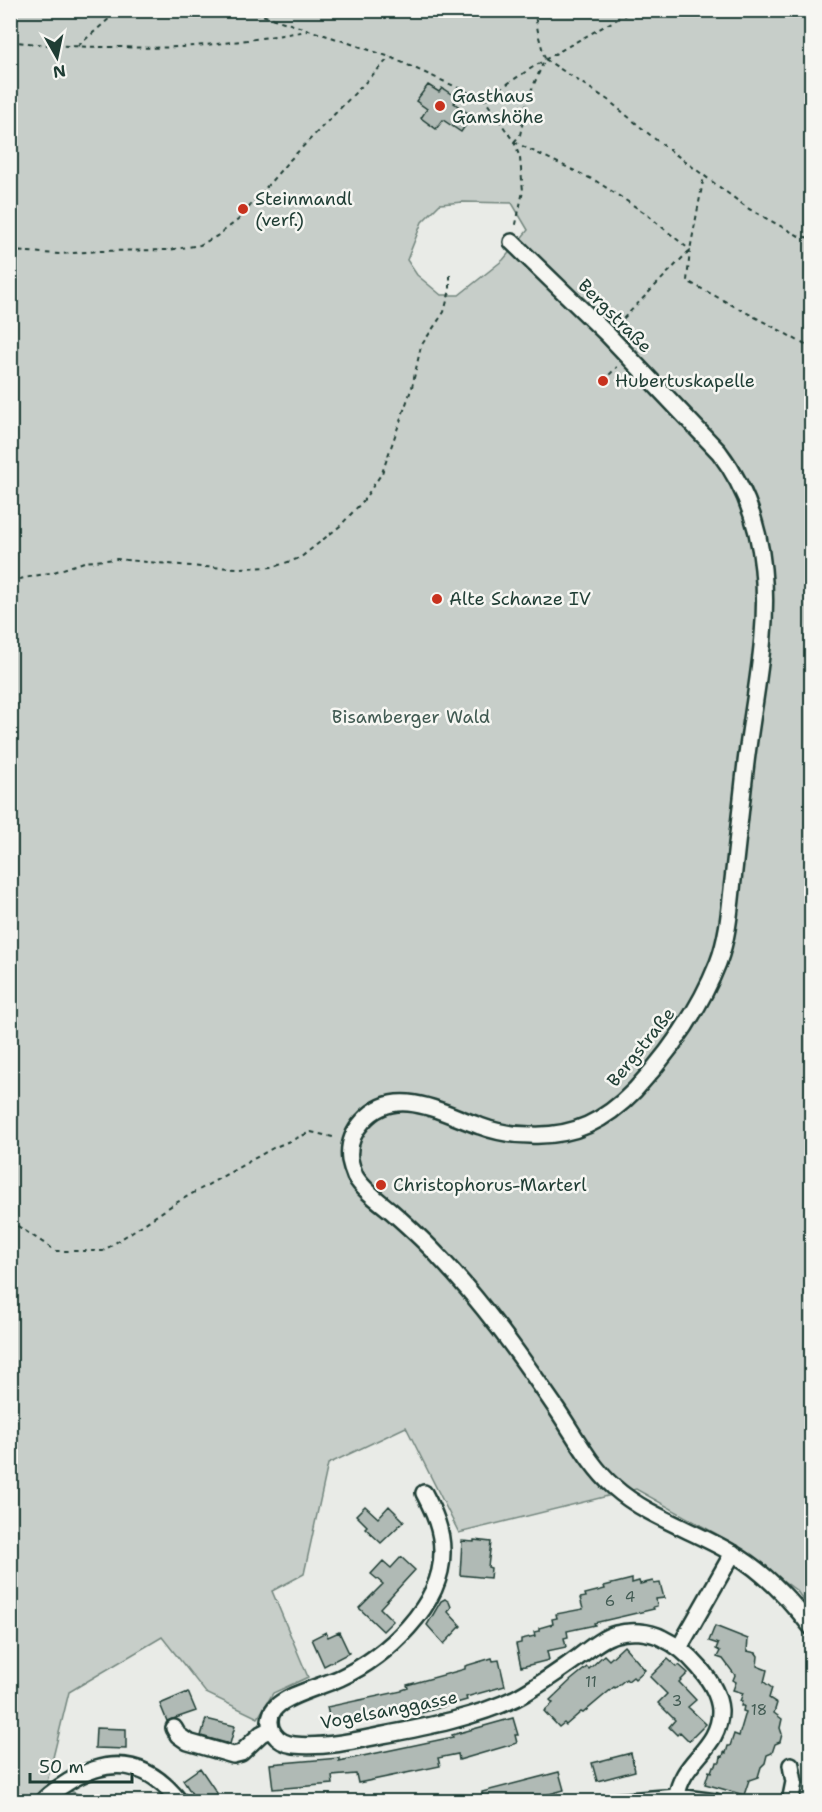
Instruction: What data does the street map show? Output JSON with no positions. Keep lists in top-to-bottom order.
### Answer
{
  "streets": {
    "street": ["Bergstraße", "Vogelsanggasse"]
  },
  "parks": ["Bisamberger Wald"],
  "places": [
    "Gasthaus Gamshöhe",
    "Steinmandl (verf.)",
    "Hubertuskapelle",
    "Alte Schanze IV",
    "Christophorus-Marterl"
  ],
  "house_numbers": [
    "4",
    "6",
    "11",
    "3",
    "18"
  ],
  "scale_bar": "50 m",
  "north": "bottom"
}
